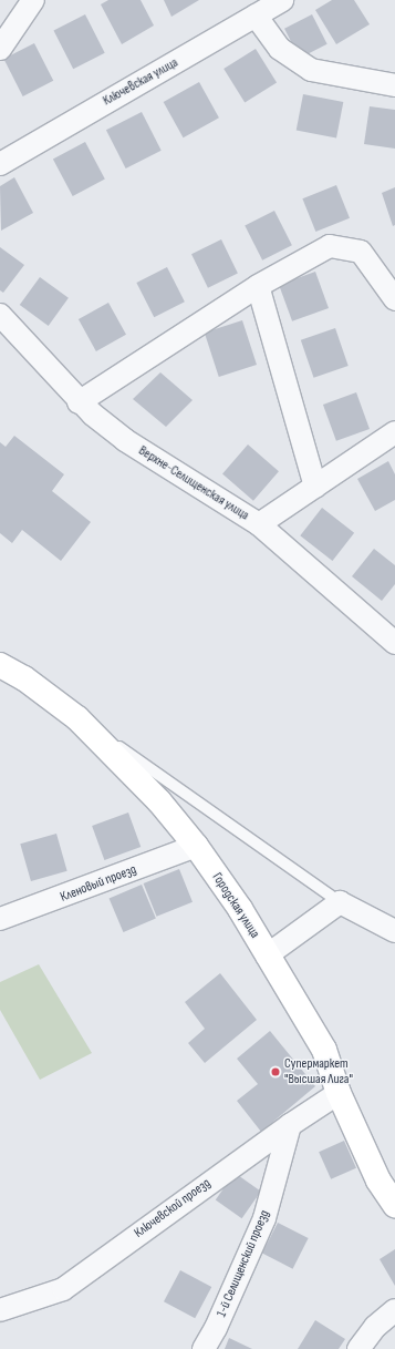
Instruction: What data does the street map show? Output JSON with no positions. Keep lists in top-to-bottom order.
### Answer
{
  "streets": {
    "street": [
      "Ключевская улица",
      "Верхне-Селищенская улица",
      "Кленовый проезд",
      "Городская улица",
      "Ключевской проезд",
      "1-й Селищенский проезд"
    ]
  },
  "crossings": [
    ["Кленовый проезд", "Городская улица"],
    ["Городская улица", "Ключевской проезд"],
    ["Ключевской проезд", "1-й Селищенский проезд"]
  ],
  "places": ["Супермаркет \"Высшая Лига\""]
}
